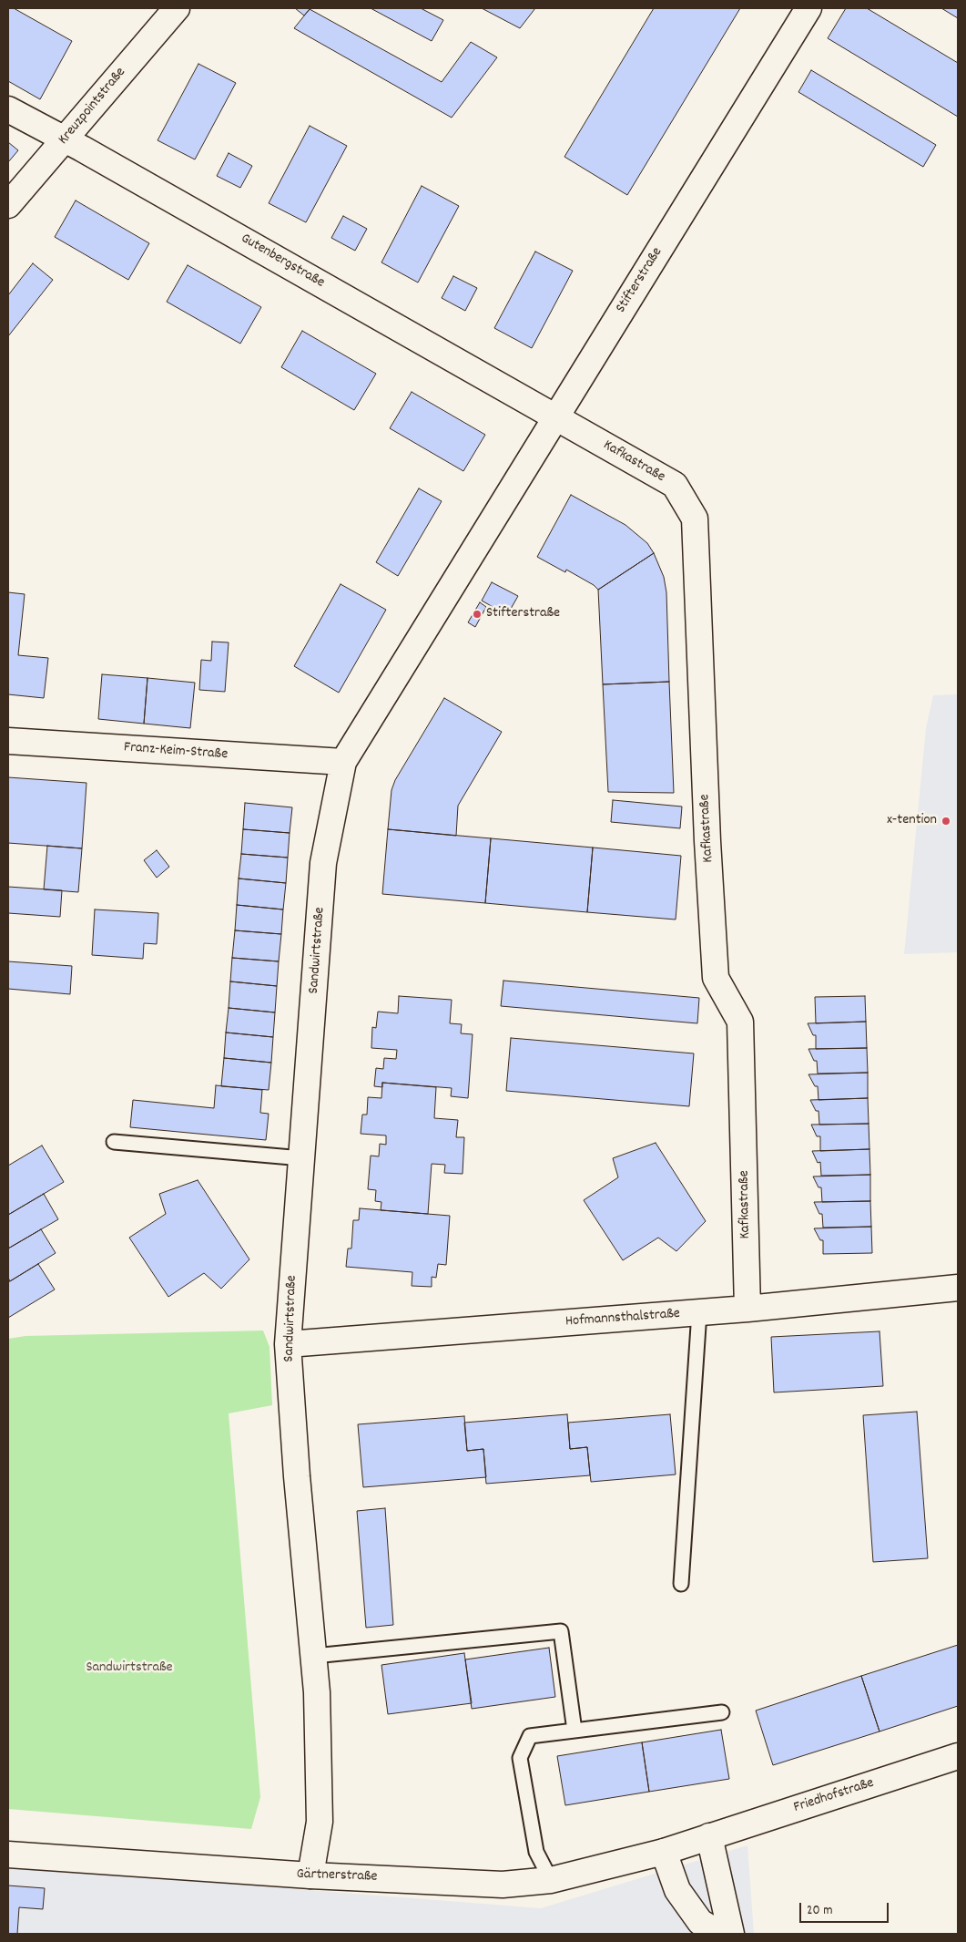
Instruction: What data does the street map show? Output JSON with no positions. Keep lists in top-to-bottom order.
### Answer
{
  "streets": {
    "street": [
      "Kreuzpointstraße",
      "Gutenbergstraße",
      "Stifterstraße",
      "Kafkastraße",
      "Franz-Keim-Straße",
      "Sandwirtstraße",
      "Hofmannsthalstraße",
      "Friedhofstraße",
      "Gärtnerstraße"
    ]
  },
  "crossings": [
    ["Kreuzpointstraße", "Gutenbergstraße"],
    ["Gutenbergstraße", "Stifterstraße"],
    ["Gutenbergstraße", "Kafkastraße"],
    ["Stifterstraße", "Kafkastraße"],
    ["Stifterstraße", "Franz-Keim-Straße"],
    ["Stifterstraße", "Sandwirtstraße"],
    ["Kafkastraße", "Hofmannsthalstraße"],
    ["Franz-Keim-Straße", "Sandwirtstraße"],
    ["Sandwirtstraße", "Hofmannsthalstraße"],
    ["Sandwirtstraße", "Gärtnerstraße"],
    ["Friedhofstraße", "Gärtnerstraße"]
  ],
  "parks": ["Sandwirtstraße"],
  "places": ["Stifterstraße", "x-tention"],
  "scale_bar": "20 m"
}
